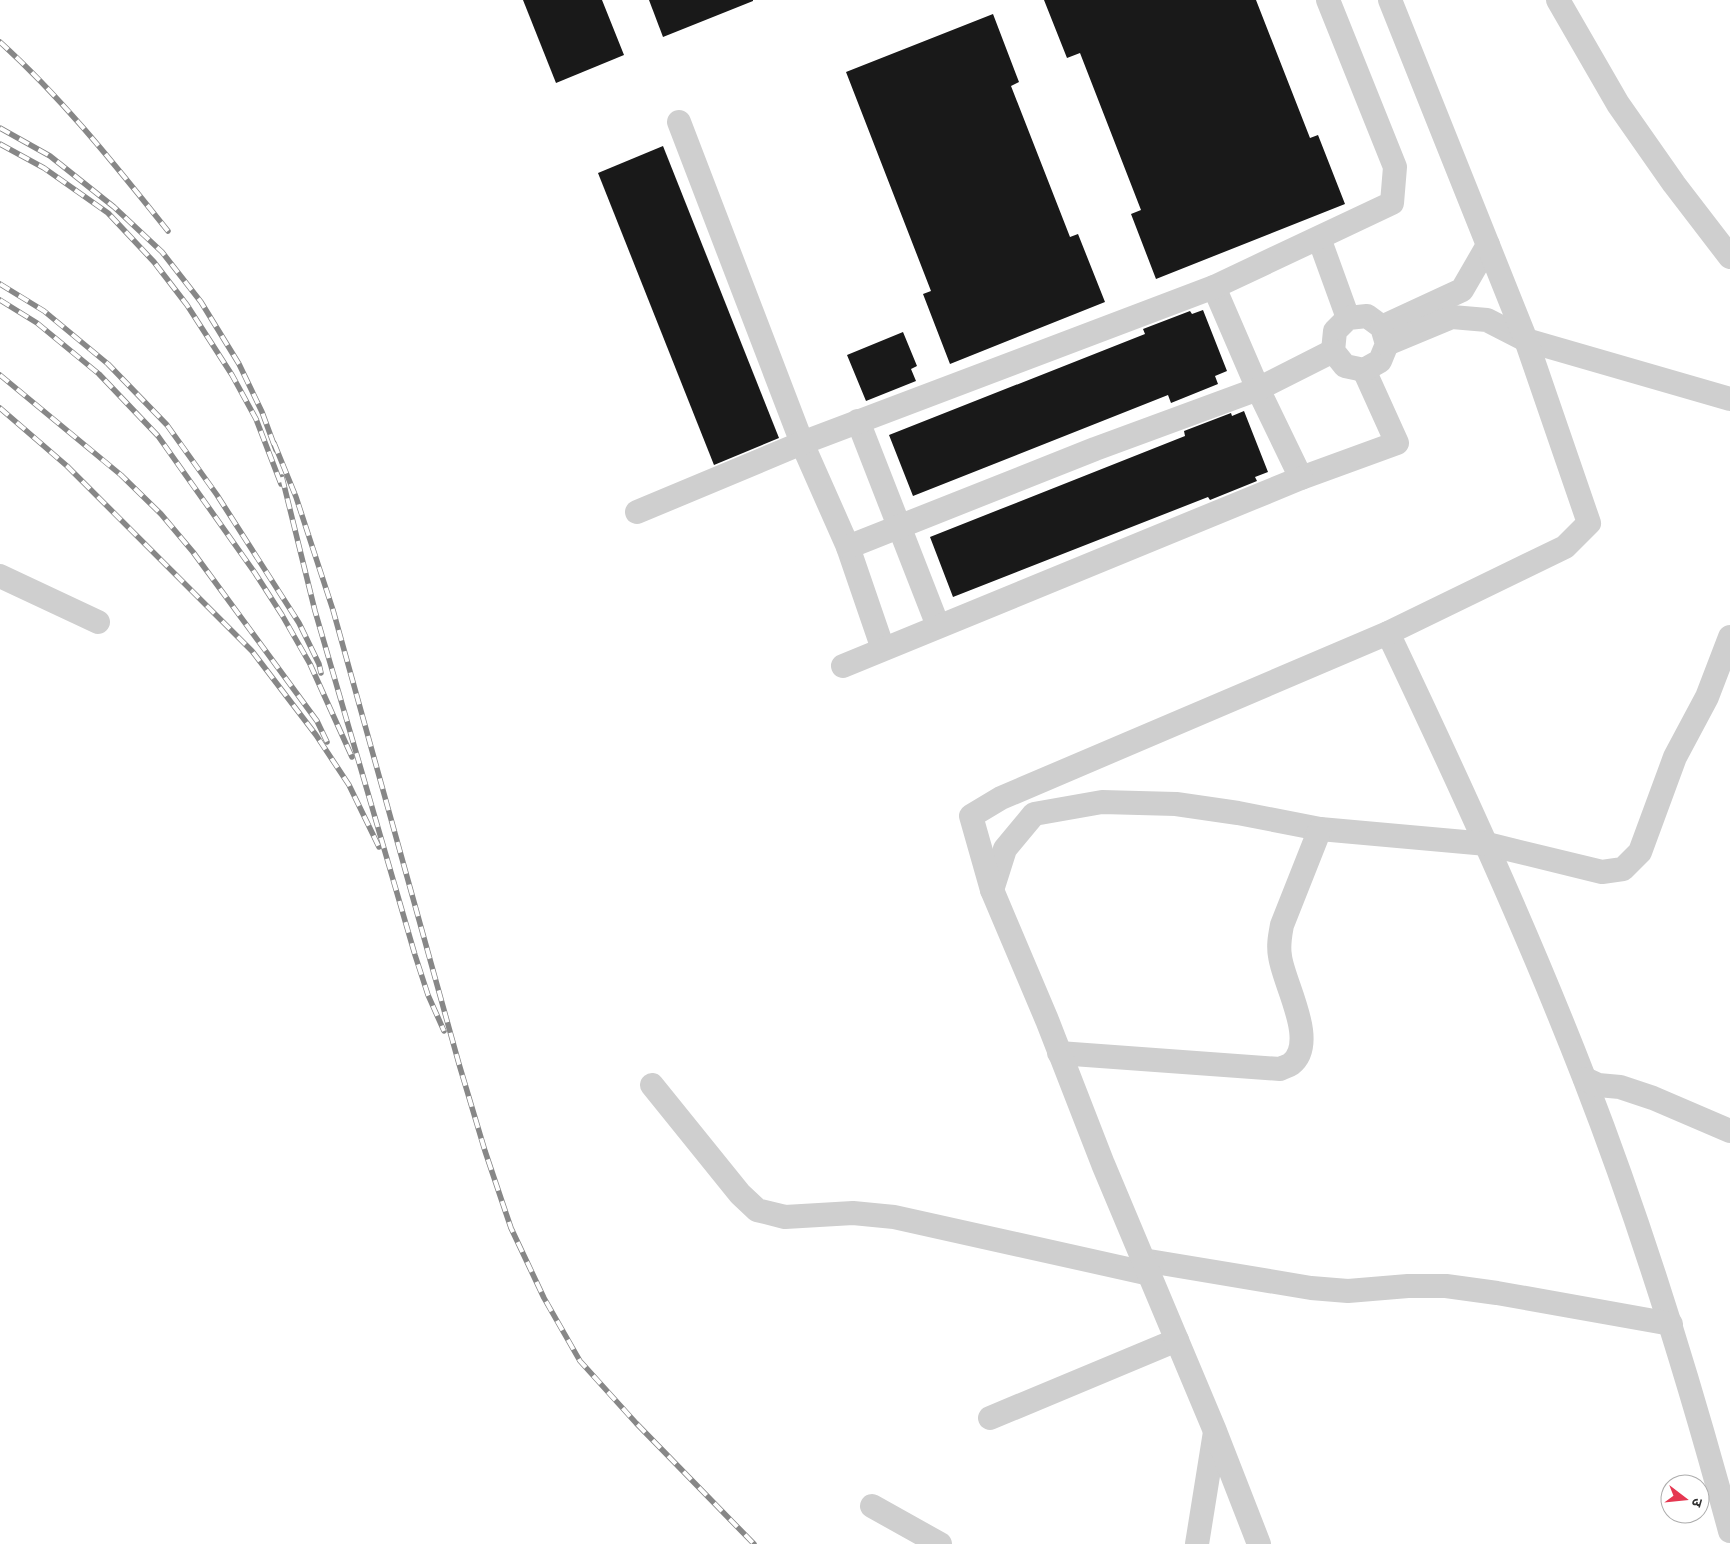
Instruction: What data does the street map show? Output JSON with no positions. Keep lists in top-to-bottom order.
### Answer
{
  "north": "right"
}
